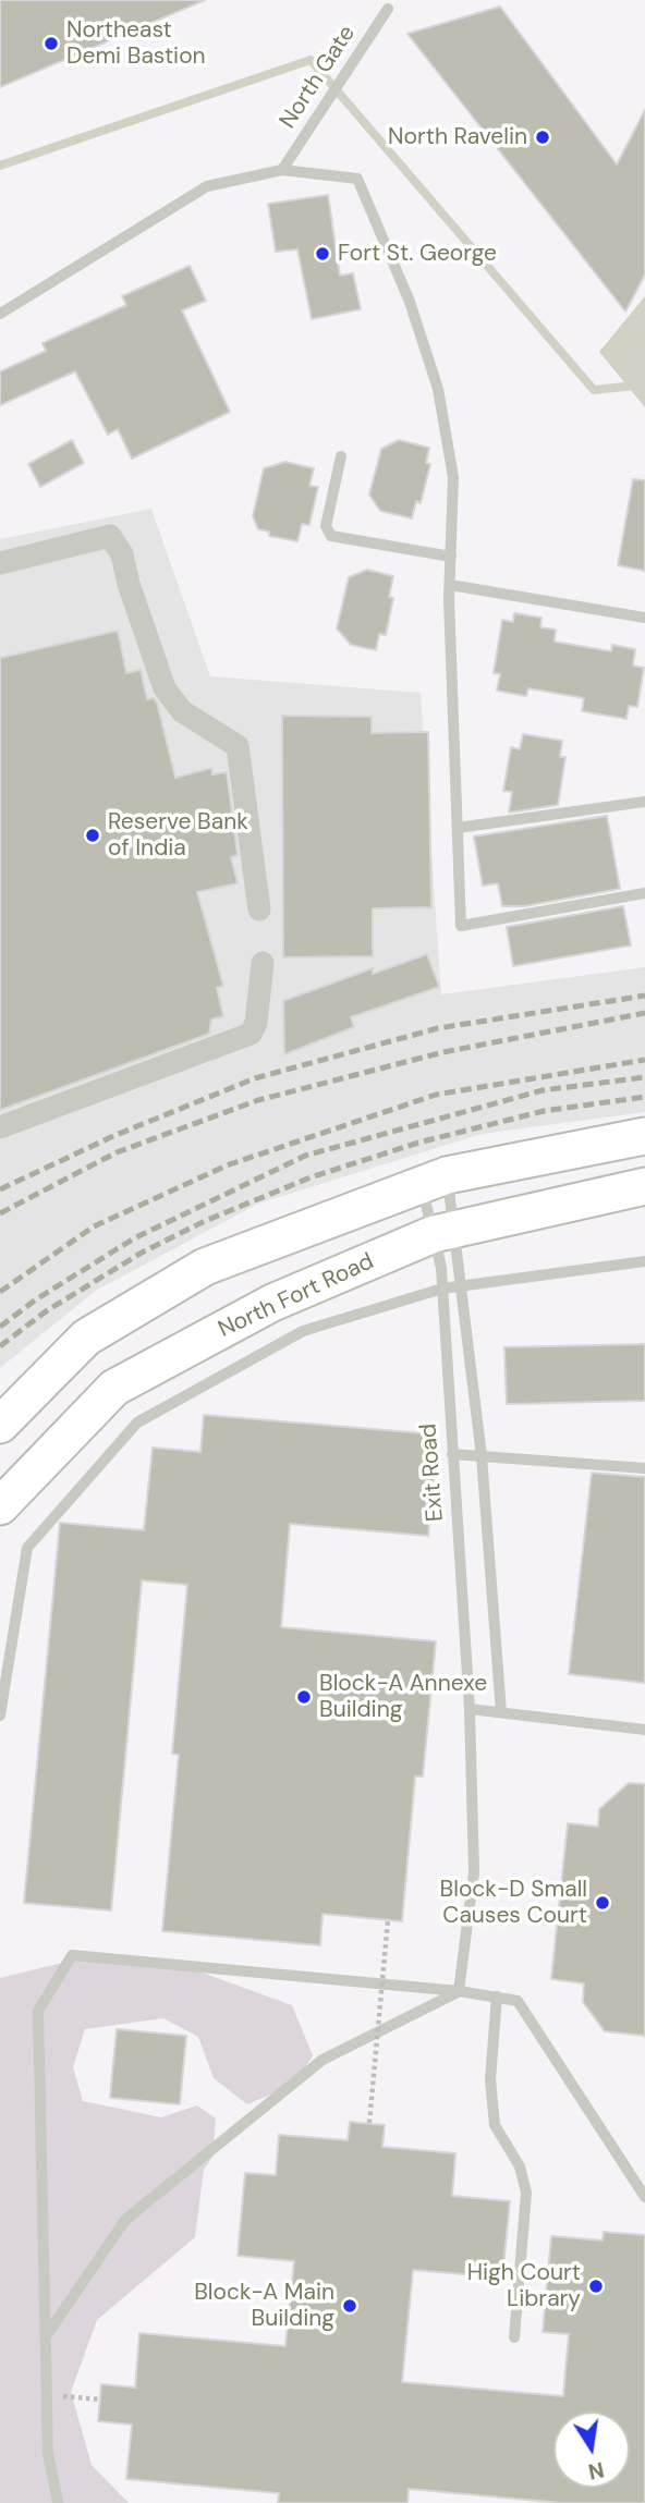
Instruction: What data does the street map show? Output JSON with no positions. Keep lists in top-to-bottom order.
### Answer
{
  "streets": {
    "main road": ["North Fort Road"],
    "lane": ["North Gate", "Exit Road"]
  },
  "crossings": [
    ["North Fort Road", "Exit Road"]
  ],
  "places": [
    "Northeast Demi Bastion",
    "North Ravelin",
    "Fort St. George",
    "Reserve Bank of India",
    "Block-A Annexe Building",
    "Block-D Small Causes Court",
    "High Court Library",
    "Block-A Main Building"
  ],
  "north": "bottom"
}
